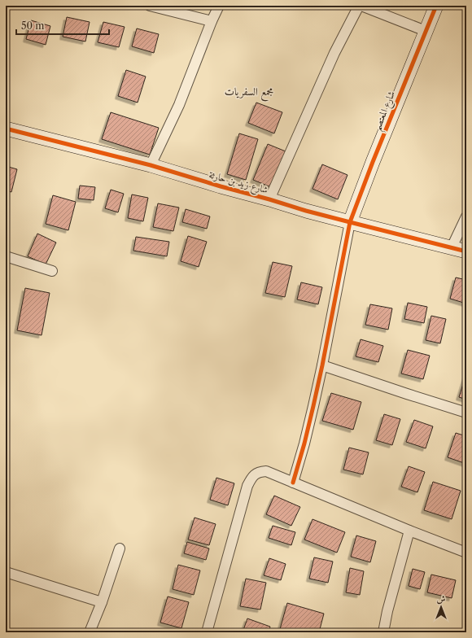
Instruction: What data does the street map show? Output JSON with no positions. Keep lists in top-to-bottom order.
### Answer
{
  "streets": {
    "street": ["شارع المعتصم", "شارع زيد بن حارثة"]
  },
  "crossings": [
    ["شارع المعتصم", "شارع زيد بن حارثة"]
  ],
  "districts": ["مجمع السفريات"],
  "scale_bar": "50 m",
  "north": "top"
}
